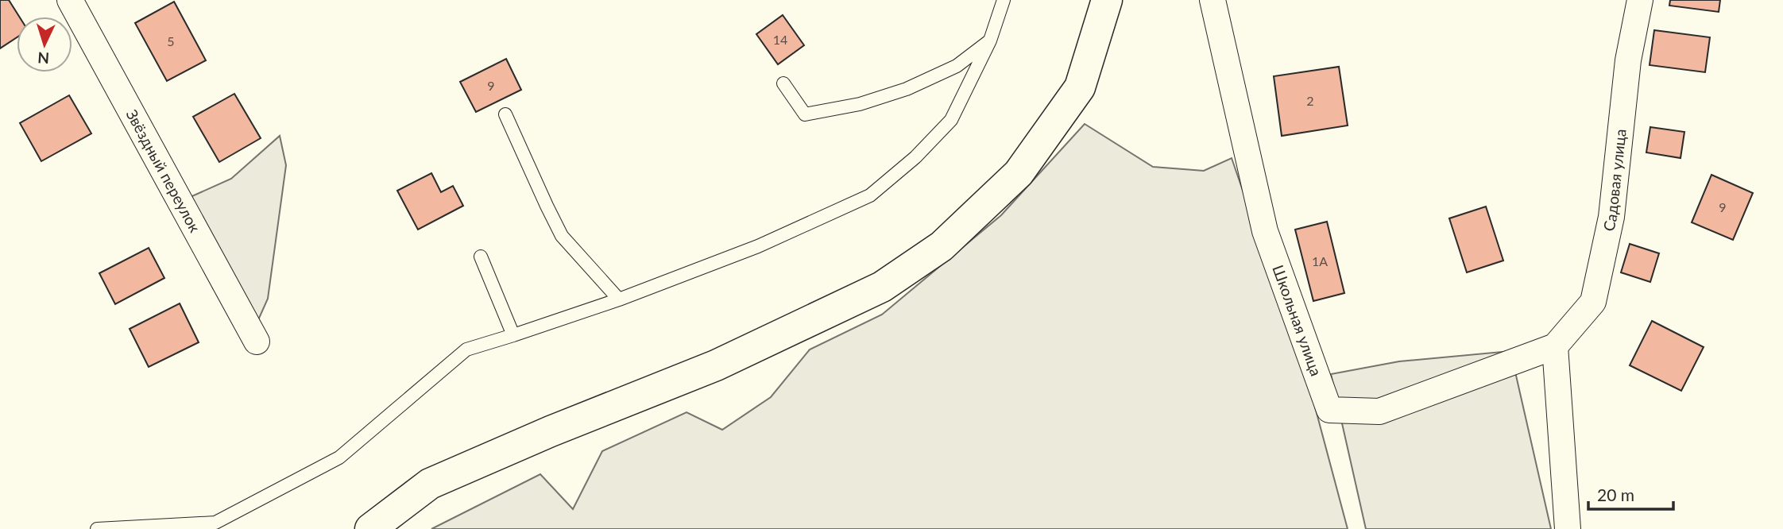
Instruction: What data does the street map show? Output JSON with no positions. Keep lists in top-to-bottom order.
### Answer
{
  "streets": {
    "street": ["Звёздный переулок", "Садовая улица", "Школьная улица"]
  },
  "crossings": [
    ["Садовая улица", "Школьная улица"]
  ],
  "house_numbers": [
    "14",
    "5",
    "9",
    "2",
    "9",
    "1А"
  ],
  "scale_bar": "20 m",
  "north": "bottom"
}
